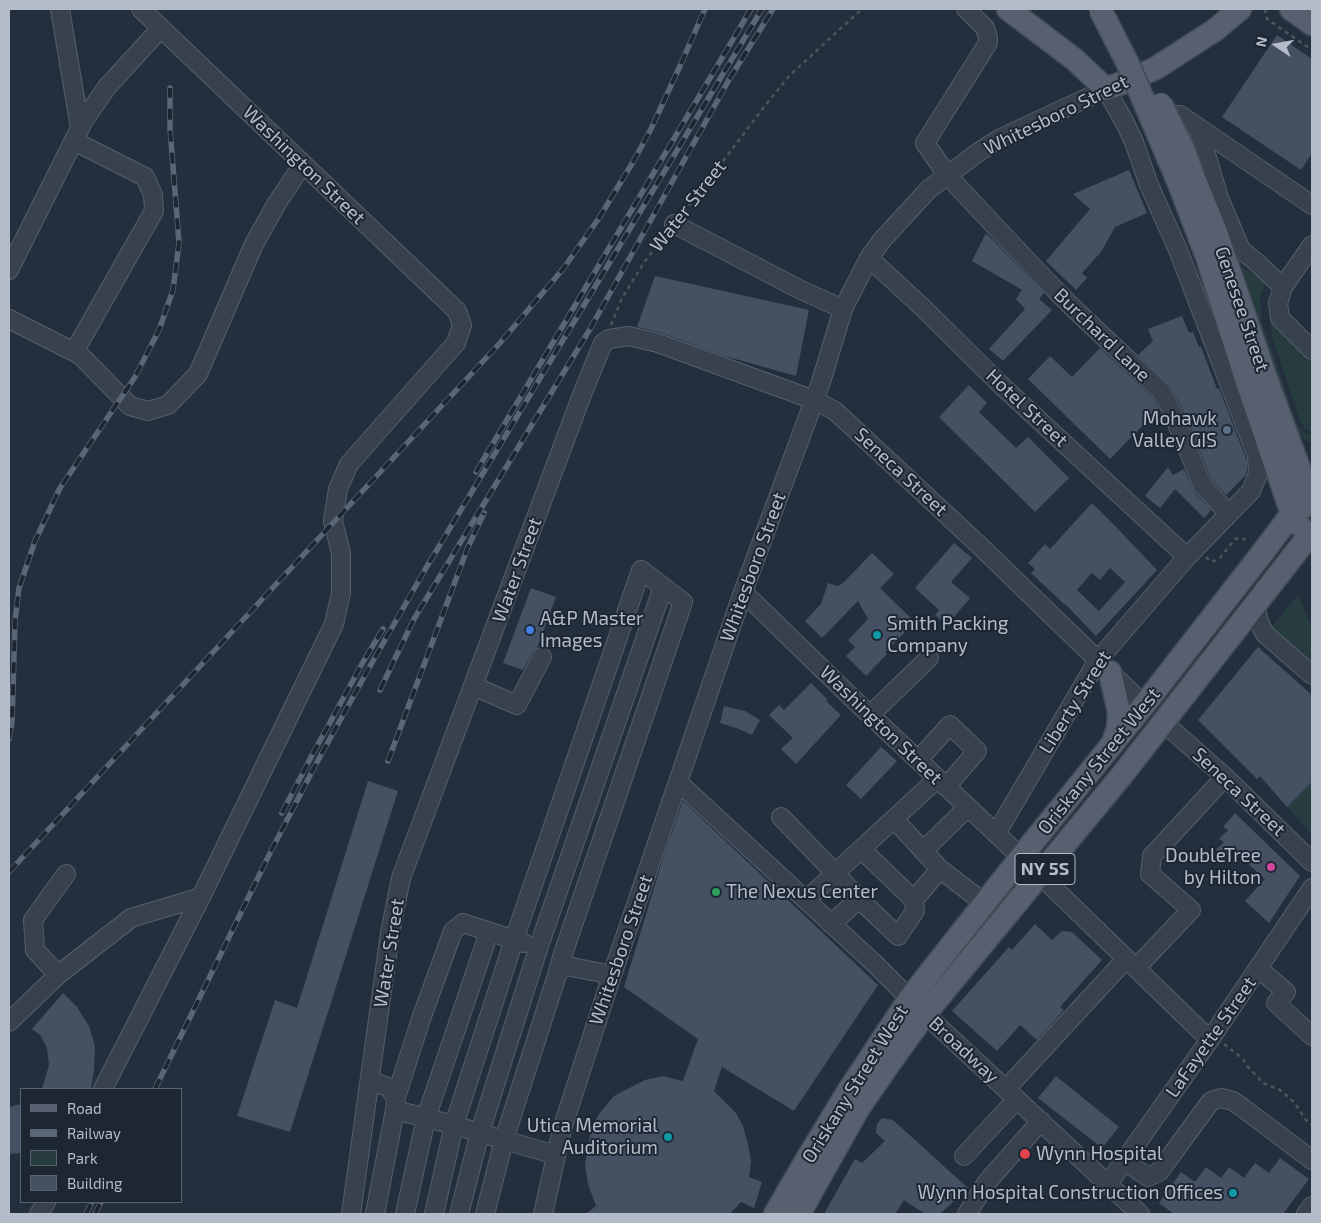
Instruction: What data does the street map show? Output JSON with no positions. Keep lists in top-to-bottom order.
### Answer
{
  "streets": {
    "main road": [
      "Whitesboro Street",
      "Genesee Street",
      "Oriskany Street West",
      "NY 5S"
    ],
    "street": [
      "Washington Street",
      "Water Street",
      "Burchard Lane",
      "Hotel Street",
      "Seneca Street",
      "Liberty Street",
      "LaFayette Street",
      "Broadway"
    ]
  },
  "crossings": [
    ["Whitesboro Street", "Washington Street"],
    ["Whitesboro Street", "Genesee Street"],
    ["Whitesboro Street", "Burchard Lane"],
    ["Whitesboro Street", "Hotel Street"],
    ["Whitesboro Street", "Seneca Street"],
    ["Whitesboro Street", "Liberty Street"],
    ["Whitesboro Street", "Broadway"],
    ["Washington Street", "Liberty Street"],
    ["Washington Street", "Oriskany Street West"],
    ["Water Street", "Seneca Street"],
    ["Genesee Street", "Oriskany Street West"],
    ["Burchard Lane", "Liberty Street"],
    ["Hotel Street", "Liberty Street"],
    ["Seneca Street", "Liberty Street"],
    ["Seneca Street", "Oriskany Street West"],
    ["Oriskany Street West", "Broadway"],
    ["LaFayette Street", "Broadway"]
  ],
  "places": [
    "Mohawk Valley GIS",
    "A&P Master Images",
    "Smith Packing Company",
    "DoubleTree by Hilton",
    "The Nexus Center",
    "Utica Memorial Auditorium",
    "Wynn Hospital",
    "Wynn Hospital Construction Offices"
  ],
  "legend": [
    "Road",
    "Railway",
    "Park",
    "Building"
  ],
  "north": "left"
}
